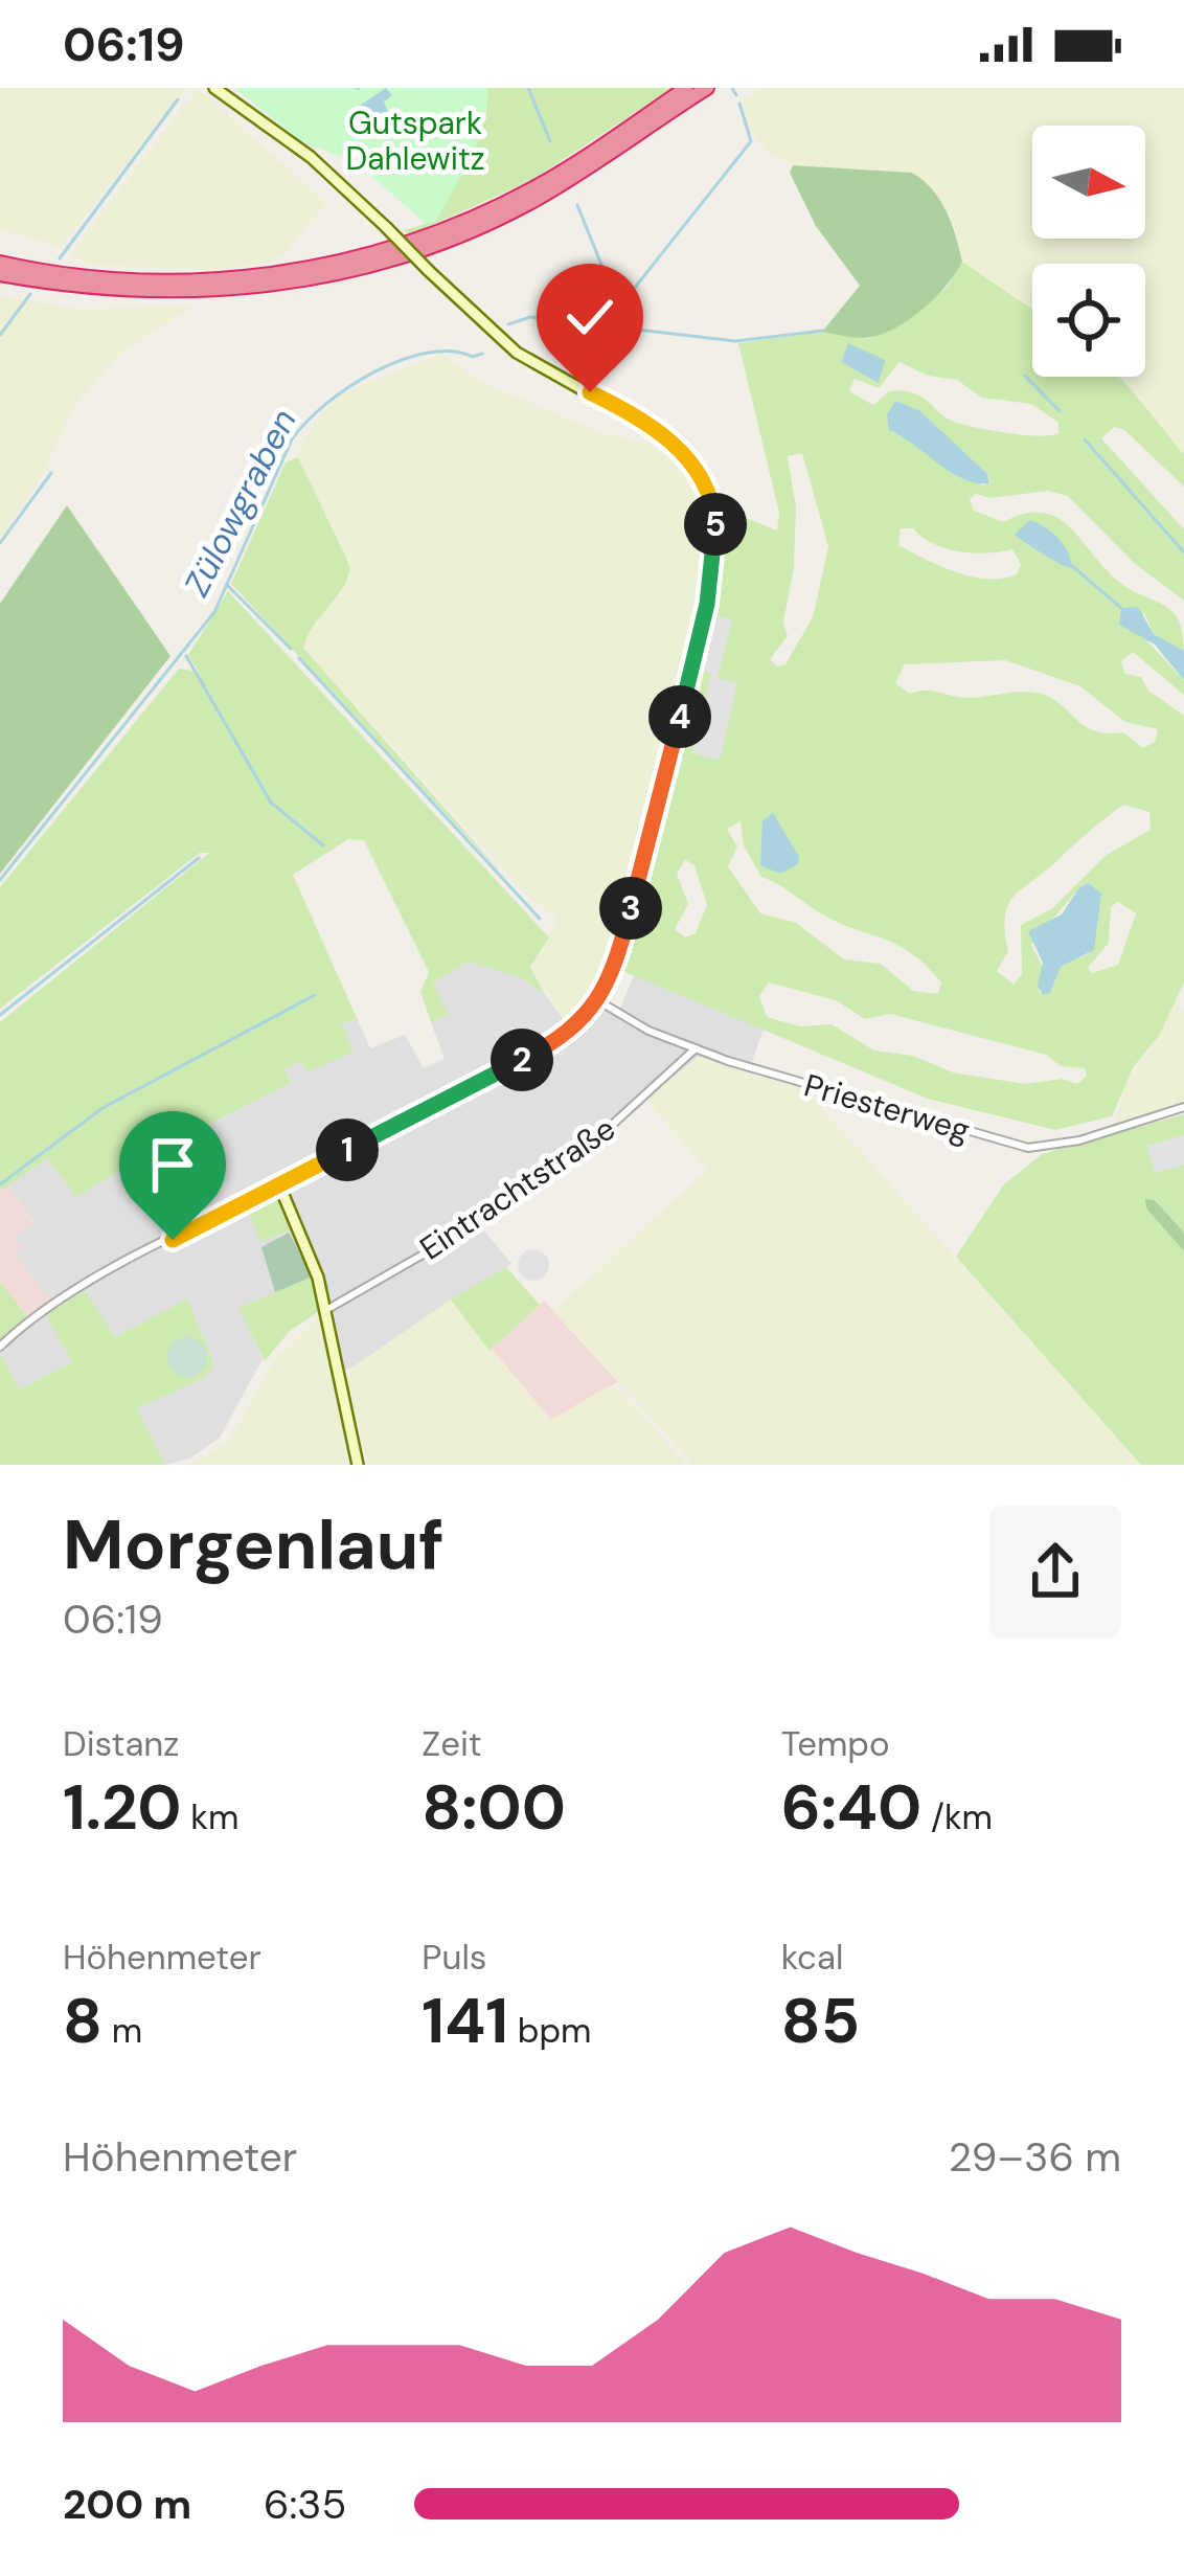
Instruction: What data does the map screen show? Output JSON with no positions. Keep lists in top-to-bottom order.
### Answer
{
  "streets": {
    "street": ["Priesterweg", "Eintrachtstraße"]
  },
  "crossings": [
    ["Priesterweg", "Eintrachtstraße"]
  ],
  "water": ["Zülowgraben"],
  "parks": ["Gutspark Dahlewitz"],
  "north": "right",
  "page": {
    "status": "06:19",
    "pins": [
      "5",
      "4",
      "3",
      "2",
      "1"
    ],
    "heading": ["Morgenlauf", "06:19"],
    "stats": [
      ["Distanz", "1.20 km"],
      ["Zeit", "8:00"],
      ["Tempo", "6:40 /km"],
      ["Höhenmeter", "8 m"],
      ["Puls", "141 bpm"],
      ["kcal", "85"]
    ],
    "chart": ["Höhenmeter", "29–36 m"],
    "list": [
      {
        "name": "200 m",
        "note": "6:35"
      }
    ]
  }
}
